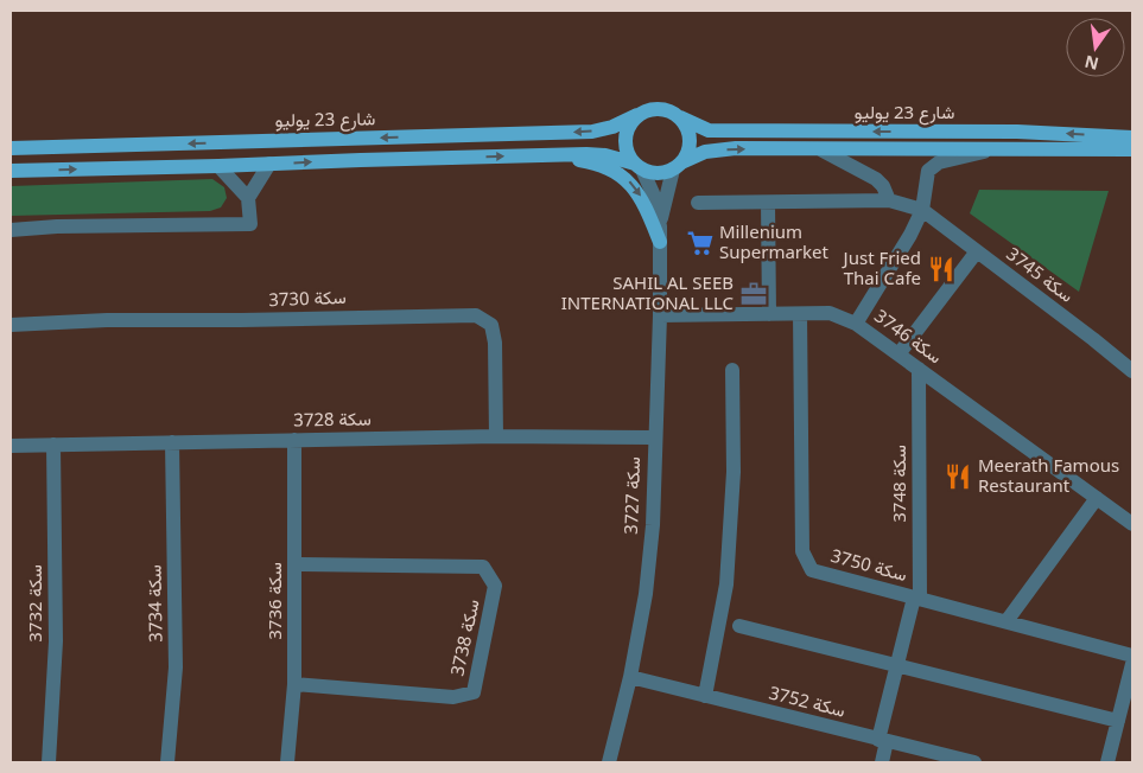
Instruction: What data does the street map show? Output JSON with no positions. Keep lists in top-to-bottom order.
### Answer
{
  "streets": {
    "main road": ["شارع 23 يوليو"],
    "street": [
      "سكة 3745",
      "سكة 3730",
      "سكة 3746",
      "سكة 3728",
      "سكة 3748",
      "سكة 3727",
      "سكة 3750",
      "سكة 3736",
      "سكة 3732",
      "سكة 3734",
      "سكة 3738",
      "سكة 3752"
    ]
  },
  "crossings": [
    ["شارع 23 يوليو", "سكة 3727"],
    ["سكة 3730", "سكة 3728"],
    ["سكة 3746", "سكة 3748"],
    ["سكة 3746", "سكة 3727"],
    ["سكة 3746", "سكة 3750"],
    ["سكة 3728", "سكة 3727"],
    ["سكة 3728", "سكة 3736"],
    ["سكة 3728", "سكة 3732"],
    ["سكة 3728", "سكة 3734"],
    ["سكة 3748", "سكة 3750"],
    ["سكة 3748", "سكة 3752"],
    ["سكة 3727", "سكة 3752"],
    ["سكة 3736", "سكة 3738"]
  ],
  "places": {
    "supermarket": ["Millenium Supermarket"],
    "restaurant": ["Just Fried Thai Cafe", "Meerath Famous Restaurant"],
    "office": ["SAHIL AL SEEB INTERNATIONAL LLC"]
  },
  "north": "bottom"
}
